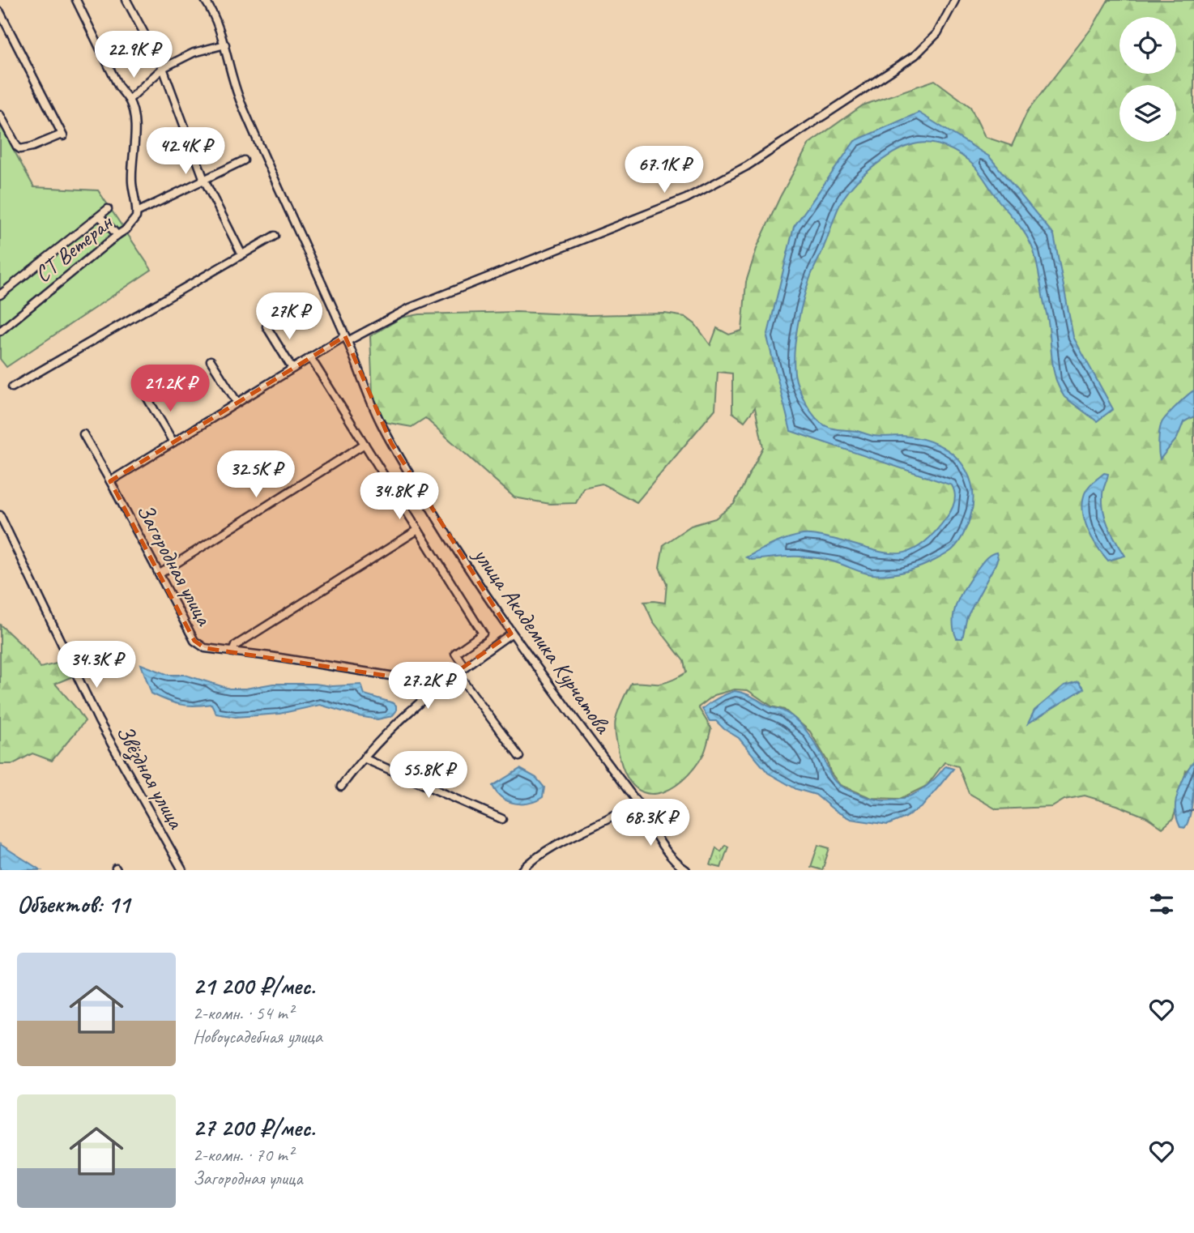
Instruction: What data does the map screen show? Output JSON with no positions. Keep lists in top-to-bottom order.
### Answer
{
  "streets": {
    "street": [
      "СТ Ветеран",
      "Загородная улица",
      "улица Академика Курчатова",
      "Звёздная улица"
    ]
  },
  "page": {
    "price": [
      "22.9K ₽",
      "42.4K ₽",
      "67.1K ₽",
      "27K ₽",
      "21.2K ₽",
      "32.5K ₽",
      "34.8K ₽",
      "34.3K ₽",
      "27.2K ₽",
      "55.8K ₽",
      "68.3K ₽"
    ],
    "heading": "Объектов: 11",
    "list": [
      {
        "name": "21 200 ₽/мес.",
        "note": "2-комн. · 54 m² · Новоусадебная улица"
      },
      {
        "name": "27 200 ₽/мес.",
        "note": "2-комн. · 70 m² · Загородная улица"
      }
    ]
  }
}
